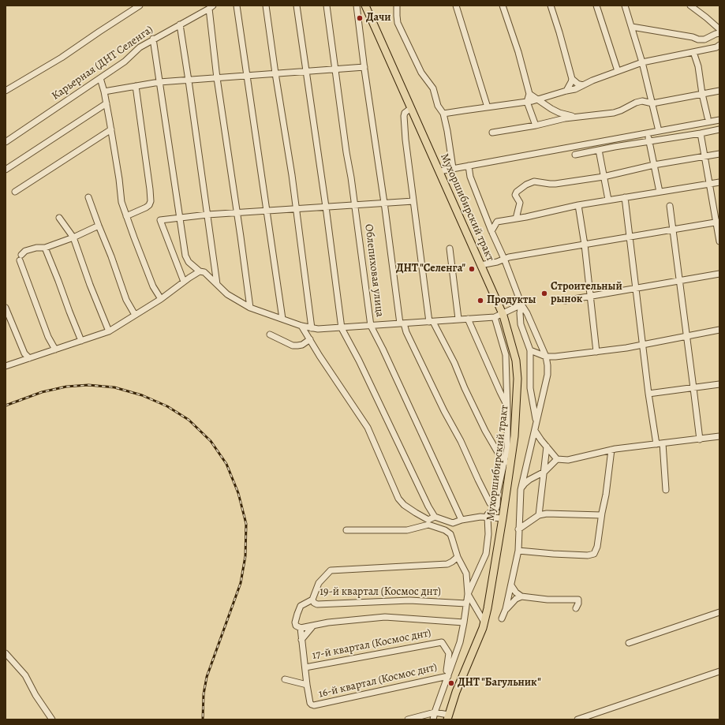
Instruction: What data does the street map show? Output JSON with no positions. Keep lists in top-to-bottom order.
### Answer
{
  "streets": {
    "main road": ["Мухоршибирский тракт"],
    "street": [
      "Карьерная (ДНТ Селенга)",
      "Облепиховая улица",
      "19-й квартал (Космос днт)",
      "17-й квартал (Космос днт)",
      "16-й квартал (Космос днт)"
    ]
  },
  "crossings": [
    ["17-й квартал (Космос днт)", "16-й квартал (Космос днт)"]
  ],
  "places": [
    "Дачи",
    "ДНТ \"Селенга\"",
    "Строительный рынок",
    "Продукты",
    "ДНТ \"Багульник\""
  ]
}
